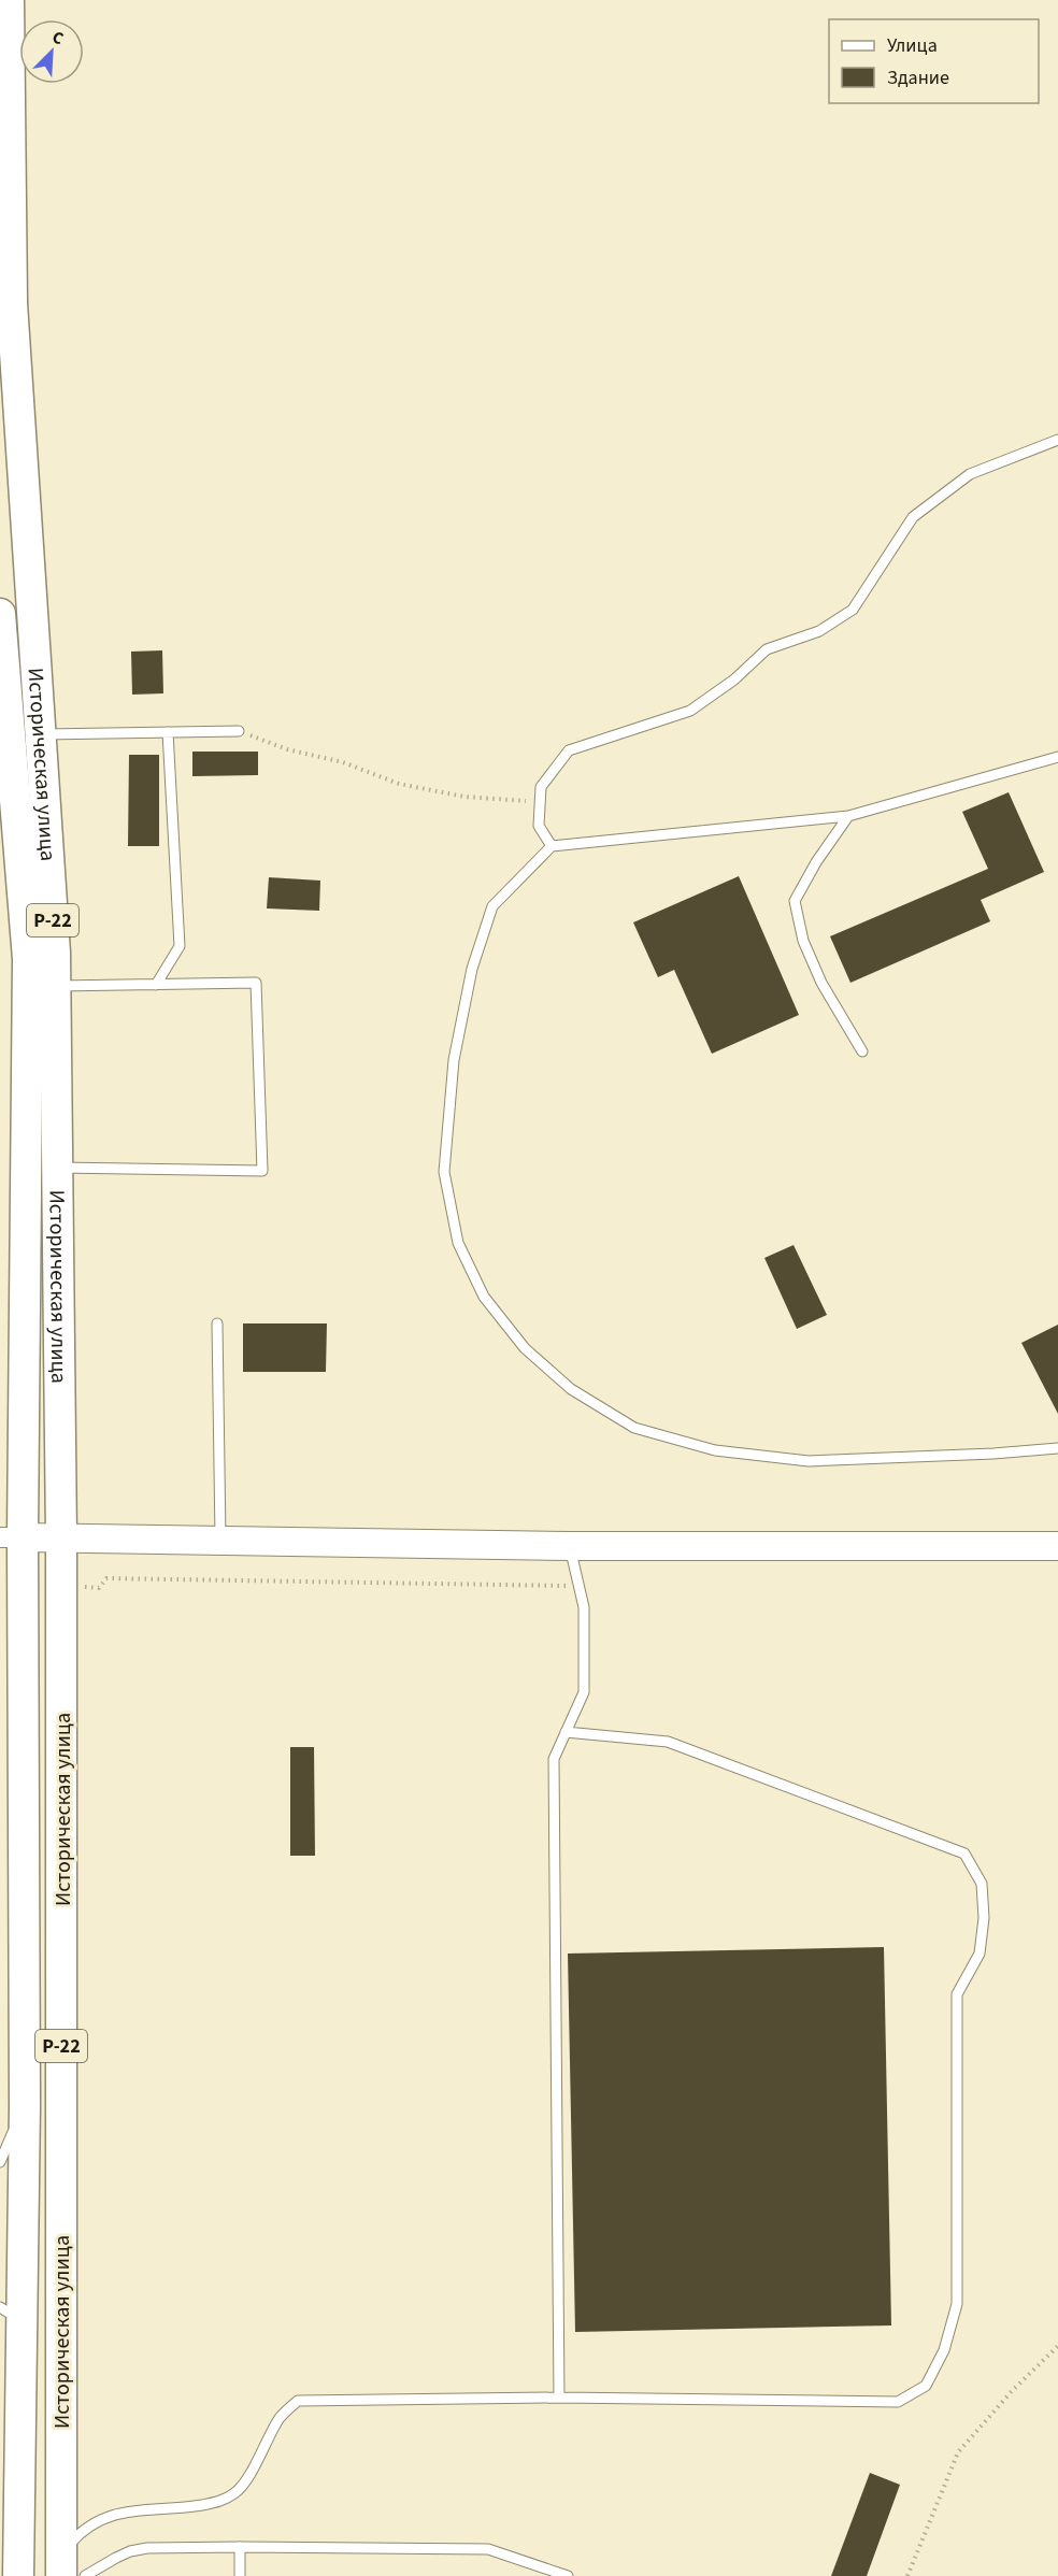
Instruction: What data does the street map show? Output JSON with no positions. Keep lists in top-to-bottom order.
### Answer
{
  "streets": {
    "highway": ["Историческая улица", "Р-22"]
  },
  "legend": ["Улица", "Здание"],
  "north": "top right"
}
